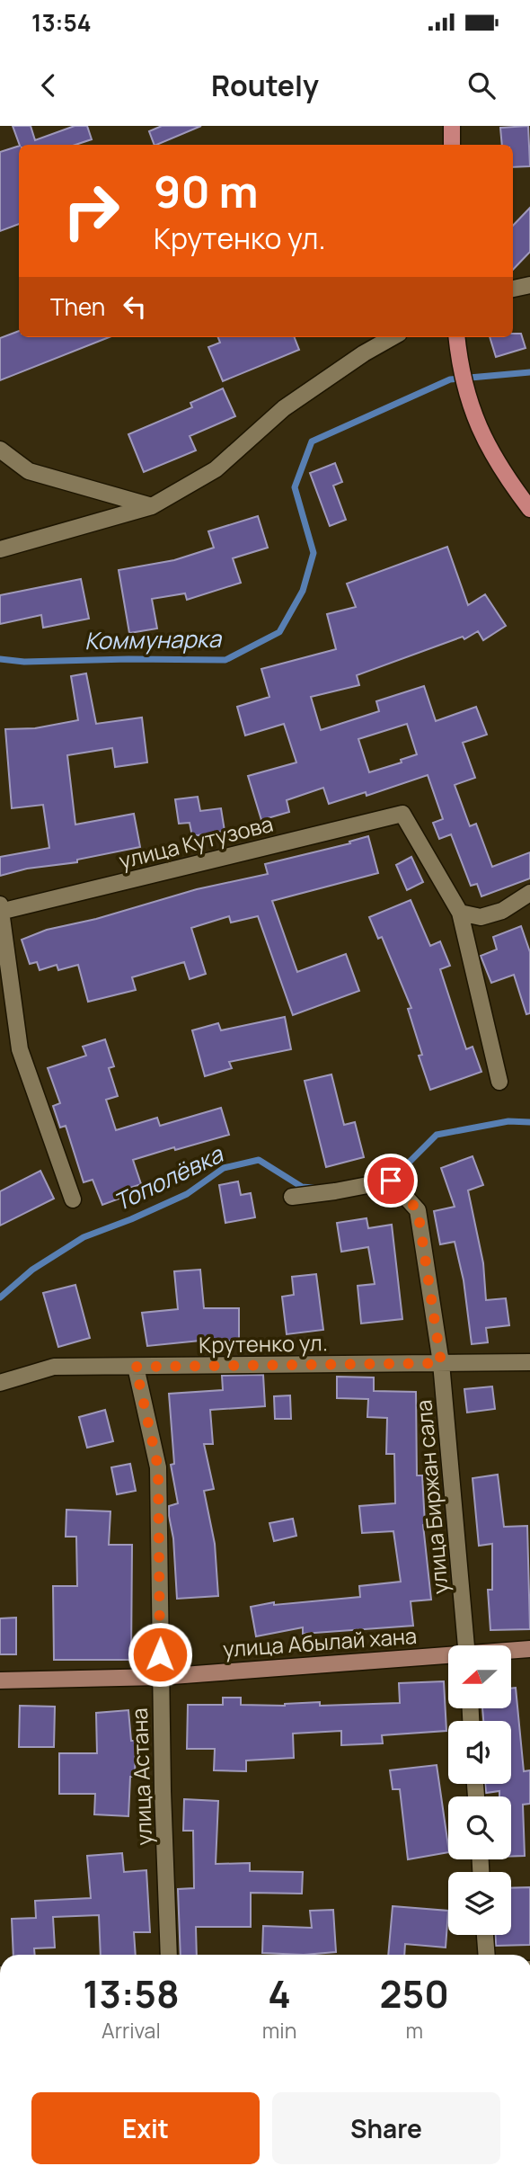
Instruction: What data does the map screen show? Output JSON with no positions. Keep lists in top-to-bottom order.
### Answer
{
  "streets": {
    "street": [
      "улица Кутузова",
      "Крутенко ул.",
      "улица Биржан сала",
      "улица Абылай хана",
      "улица Астана"
    ]
  },
  "crossings": [
    ["Крутенко ул.", "улица Биржан сала"],
    ["Крутенко ул.", "улица Астана"],
    ["улица Абылай хана", "улица Астана"]
  ],
  "water": ["Коммунарка", "Тополёвка"],
  "north": "left",
  "page": {
    "status": "13:54",
    "header": "Routely",
    "turn": ["90 m", "Крутенко ул."],
    "then": "Then",
    "eta": [
      "13:58",
      "Arrival",
      "4",
      "min",
      "250",
      "m"
    ],
    "buttons": ["Exit", "Share"]
  }
}
